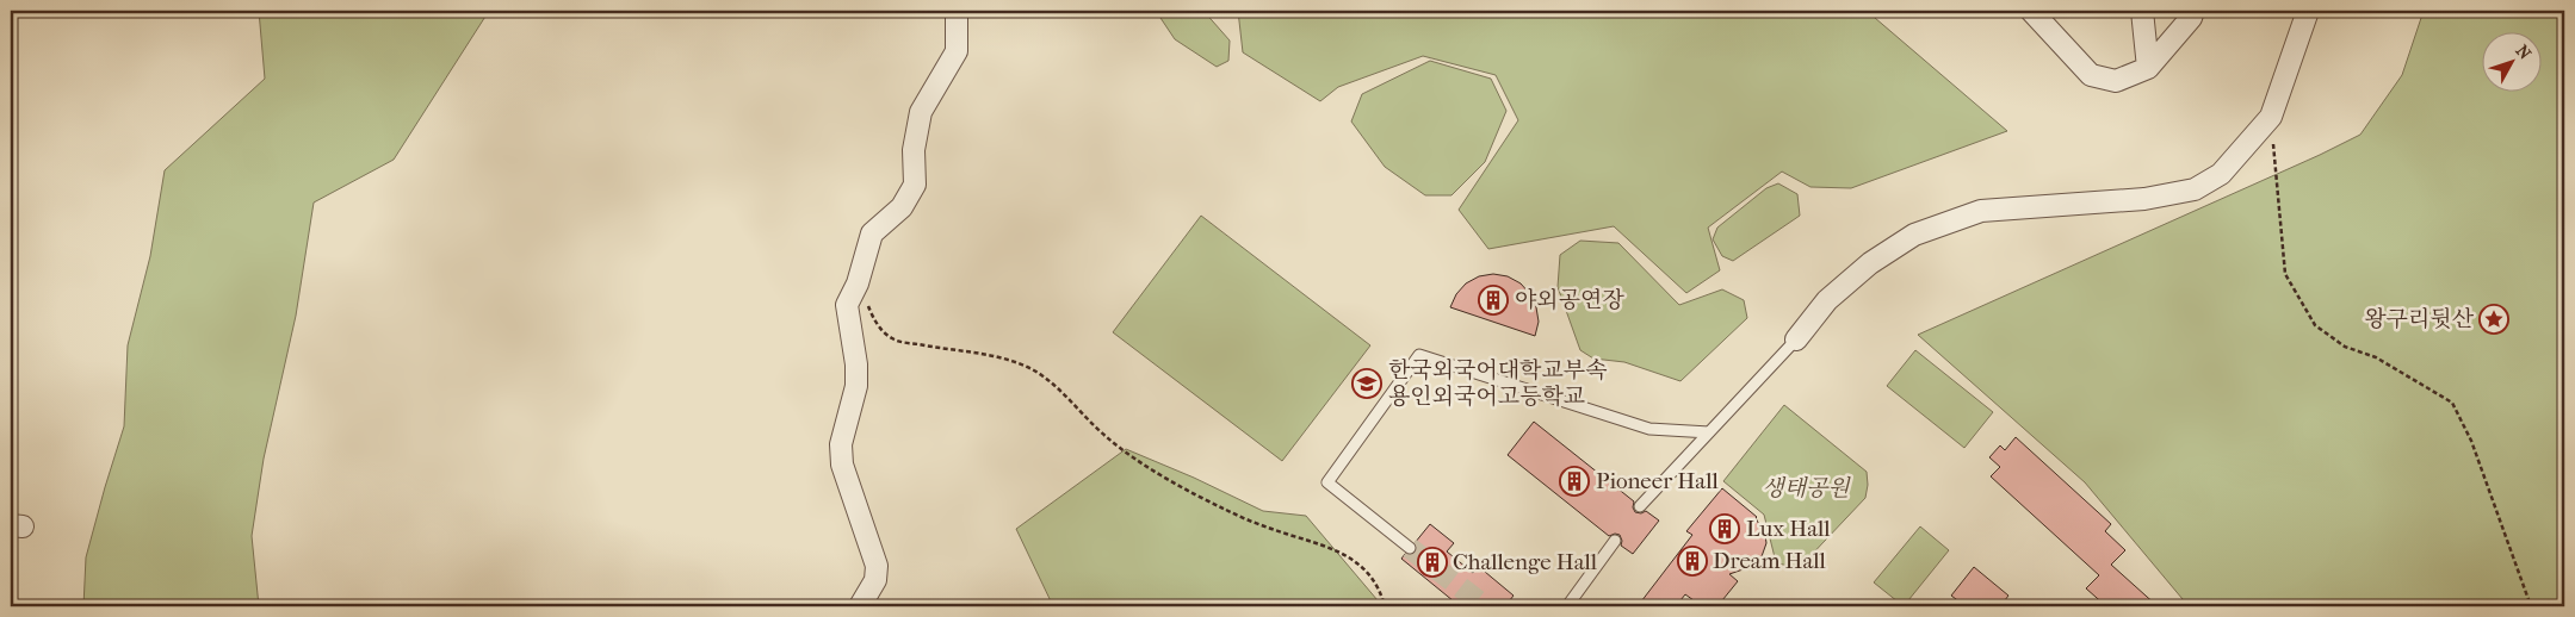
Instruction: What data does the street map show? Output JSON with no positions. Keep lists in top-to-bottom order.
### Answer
{
  "parks": ["생태공원"],
  "places": {
    "building": [
      "야외공연장",
      "Pioneer Hall",
      "Lux Hall",
      "Dream Hall",
      "Challenge Hall"
    ],
    "place": ["왕구리뒷산"],
    "school or university": ["한국외국어대학교부속 용인외국어고등학교"]
  },
  "north": "top right"
}
